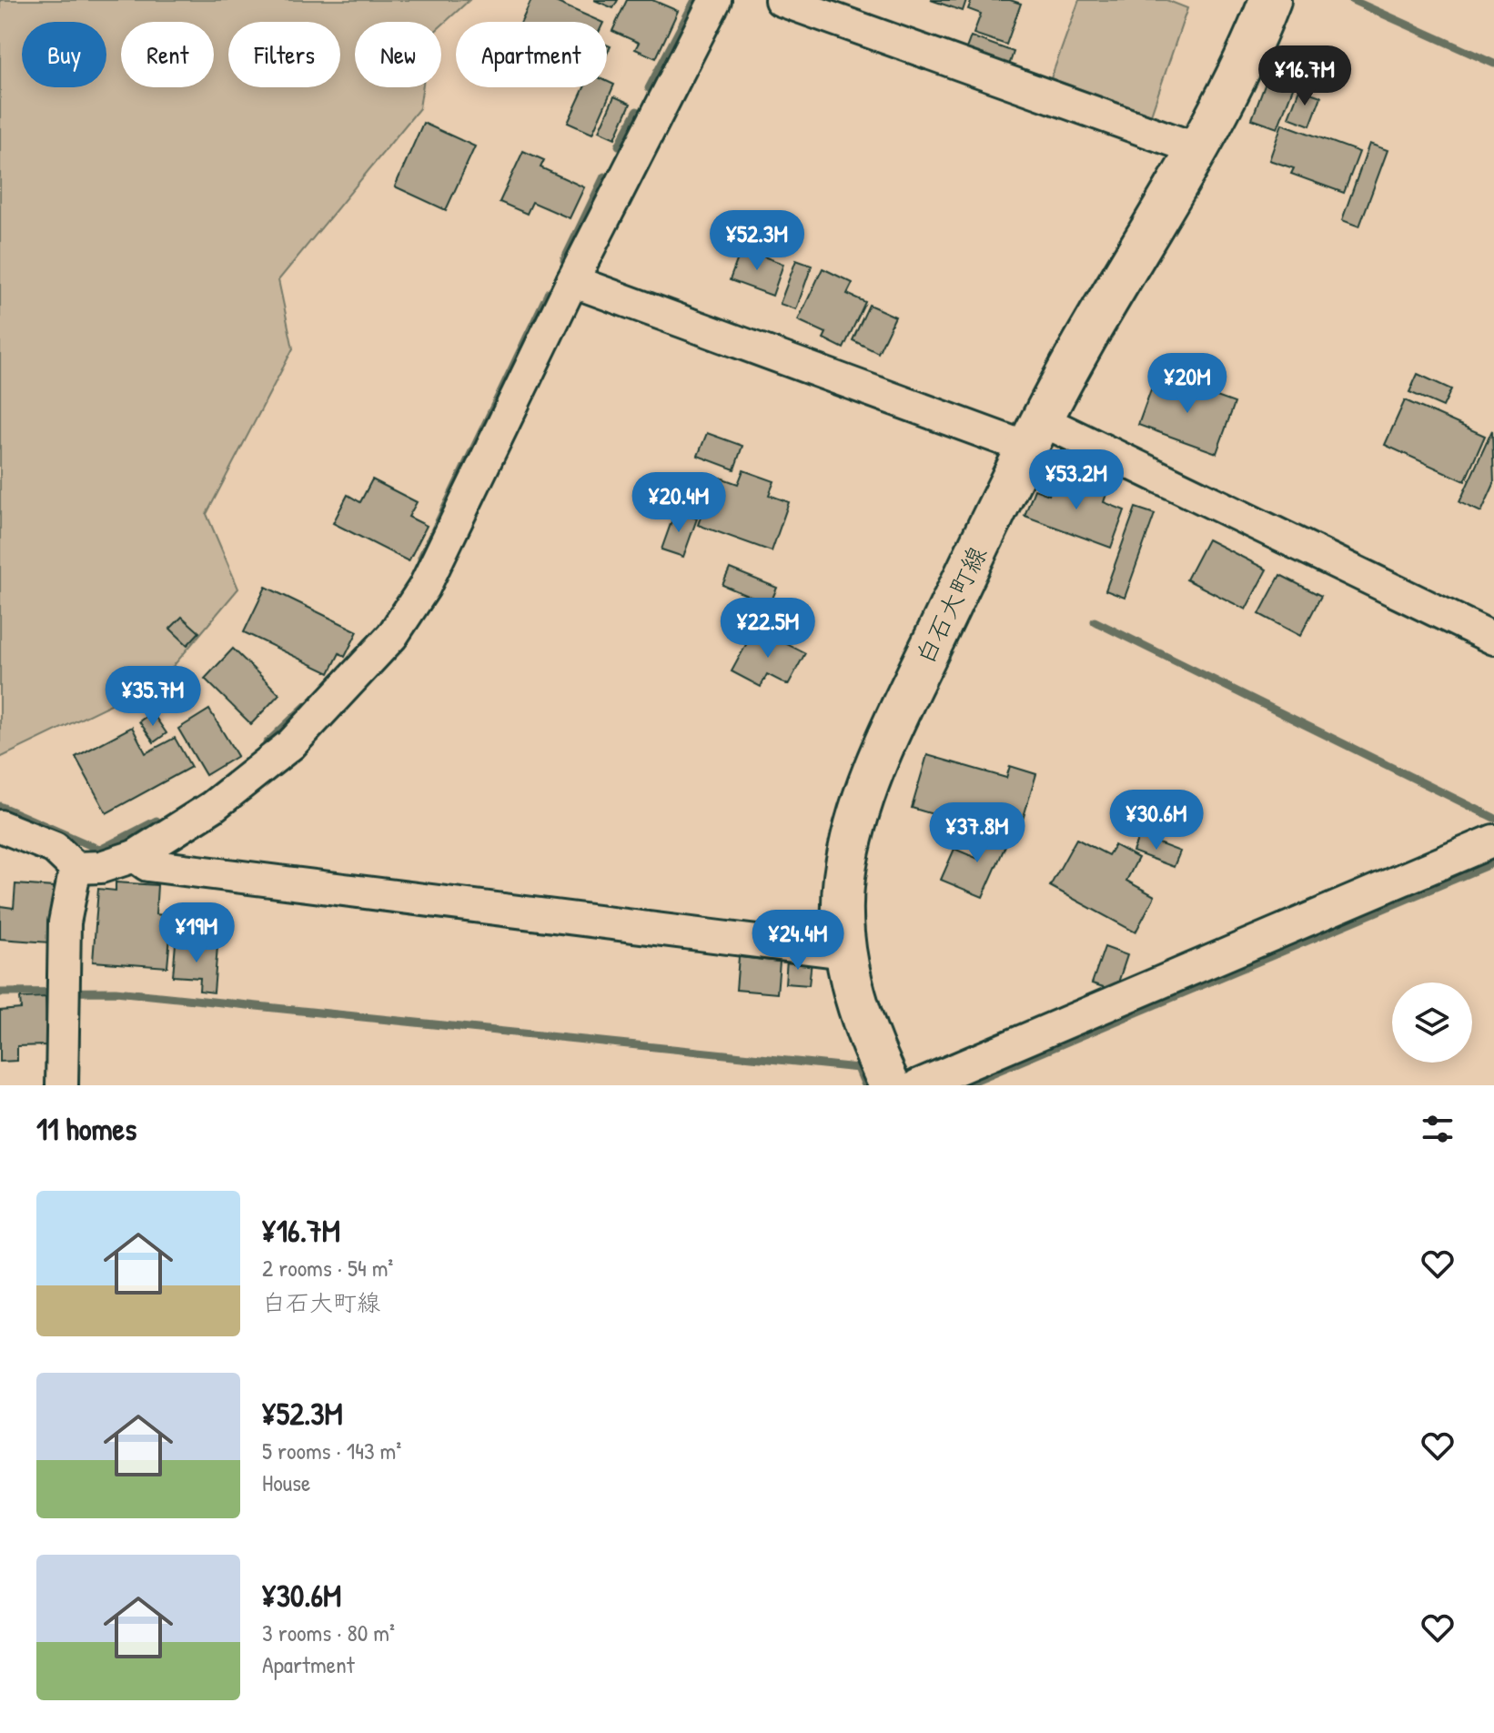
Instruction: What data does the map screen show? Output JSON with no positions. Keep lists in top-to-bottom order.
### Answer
{
  "streets": {
    "main road": ["白石大町線"]
  },
  "page": {
    "chip": [
      "Buy",
      "Rent",
      "Filters",
      "New",
      "Apartment"
    ],
    "price": [
      "¥16.7M",
      "¥52.3M",
      "¥20M",
      "¥53.2M",
      "¥20.4M",
      "¥22.5M",
      "¥35.7M",
      "¥30.6M",
      "¥37.8M",
      "¥19M",
      "¥24.4M"
    ],
    "heading": "11 homes",
    "list": [
      {
        "name": "¥16.7M",
        "note": "2 rooms · 54 m² · 白石大町線"
      },
      {
        "name": "¥52.3M",
        "note": "5 rooms · 143 m² · House"
      },
      {
        "name": "¥30.6M",
        "note": "3 rooms · 80 m² · Apartment"
      }
    ]
  }
}
